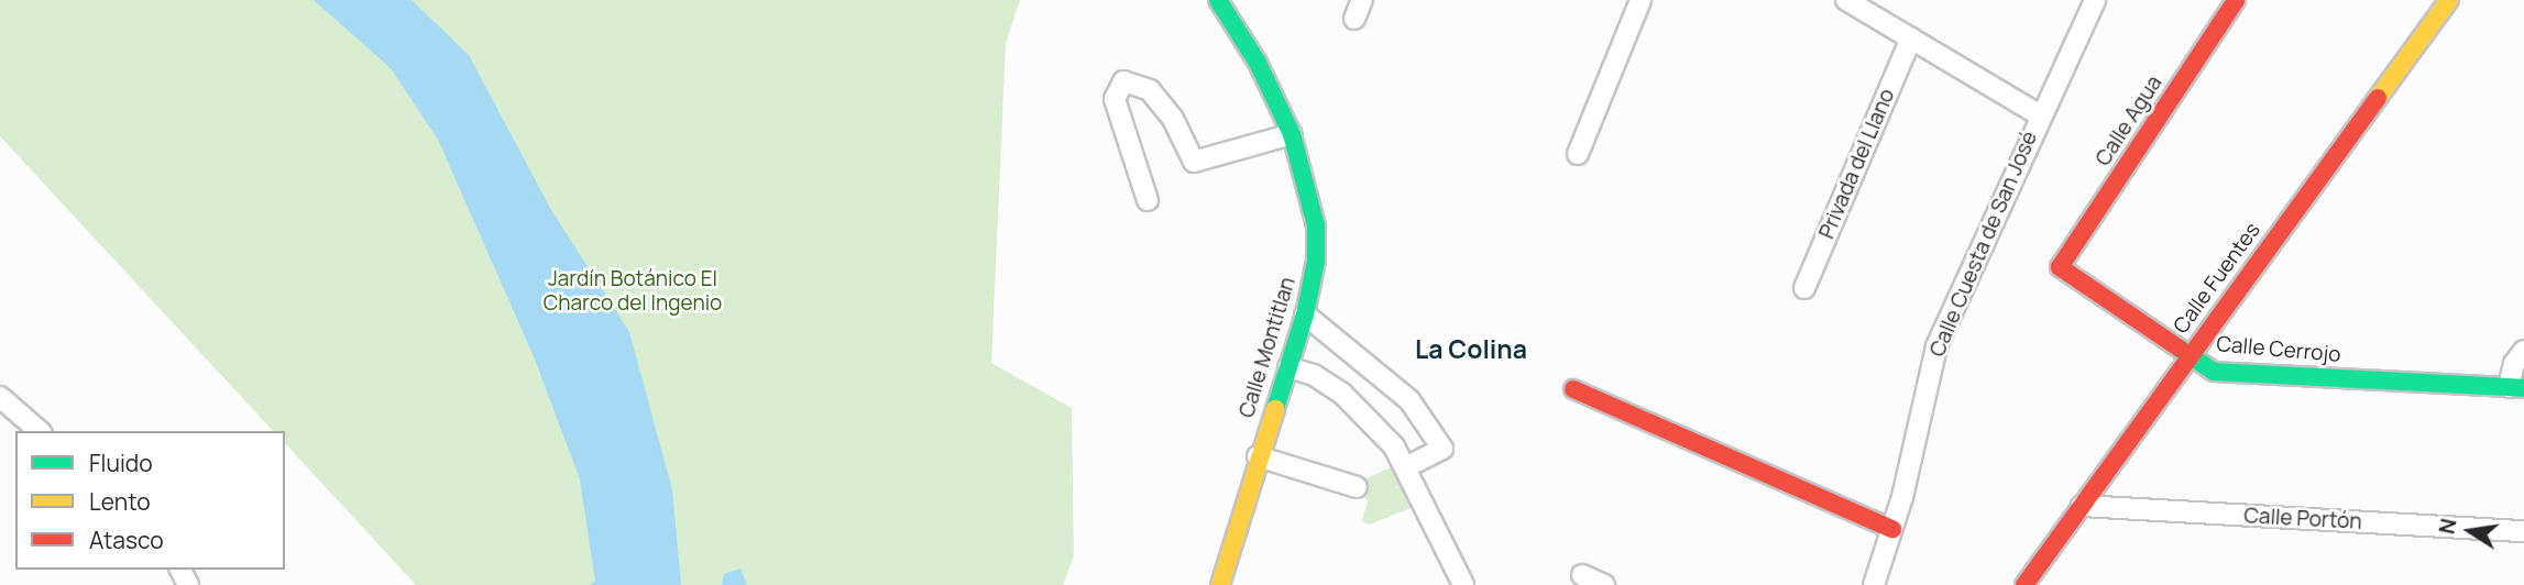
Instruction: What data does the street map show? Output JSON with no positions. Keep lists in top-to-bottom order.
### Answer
{
  "streets": {
    "street": [
      "Calle Agua",
      "Privada del Llano",
      "Calle Cuesta de San José",
      "Calle Fuentes",
      "Calle Montitlan",
      "Calle Cerrojo",
      "Calle Portón"
    ]
  },
  "crossings": [
    ["Calle Agua", "Calle Cerrojo"],
    ["Calle Fuentes", "Calle Cerrojo"],
    ["Calle Fuentes", "Calle Portón"]
  ],
  "districts": ["La Colina"],
  "parks": ["Jardín Botánico El Charco del Ingenio"],
  "legend": ["Fluido", "Lento", "Atasco"],
  "north": "left"
}
